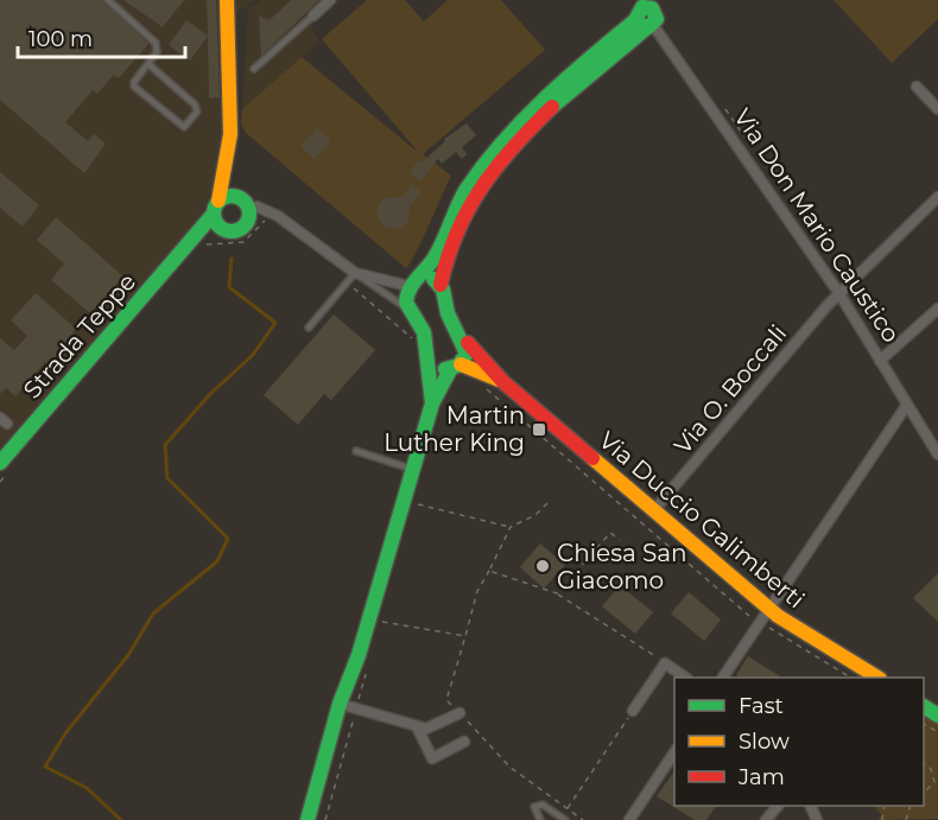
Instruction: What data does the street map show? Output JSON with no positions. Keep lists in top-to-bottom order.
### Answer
{
  "streets": {
    "street": [
      "Via Don Mario Caustico",
      "Strada Teppe",
      "Via O. Boccali",
      "Via Duccio Galimberti"
    ]
  },
  "crossings": [
    ["Via Don Mario Caustico", "Via O. Boccali"],
    ["Via O. Boccali", "Via Duccio Galimberti"]
  ],
  "places": {
    "transit": ["Martin Luther King"],
    "other": ["Chiesa San Giacomo"]
  },
  "legend": ["Fast", "Slow", "Jam"],
  "scale_bar": "100 m"
}
